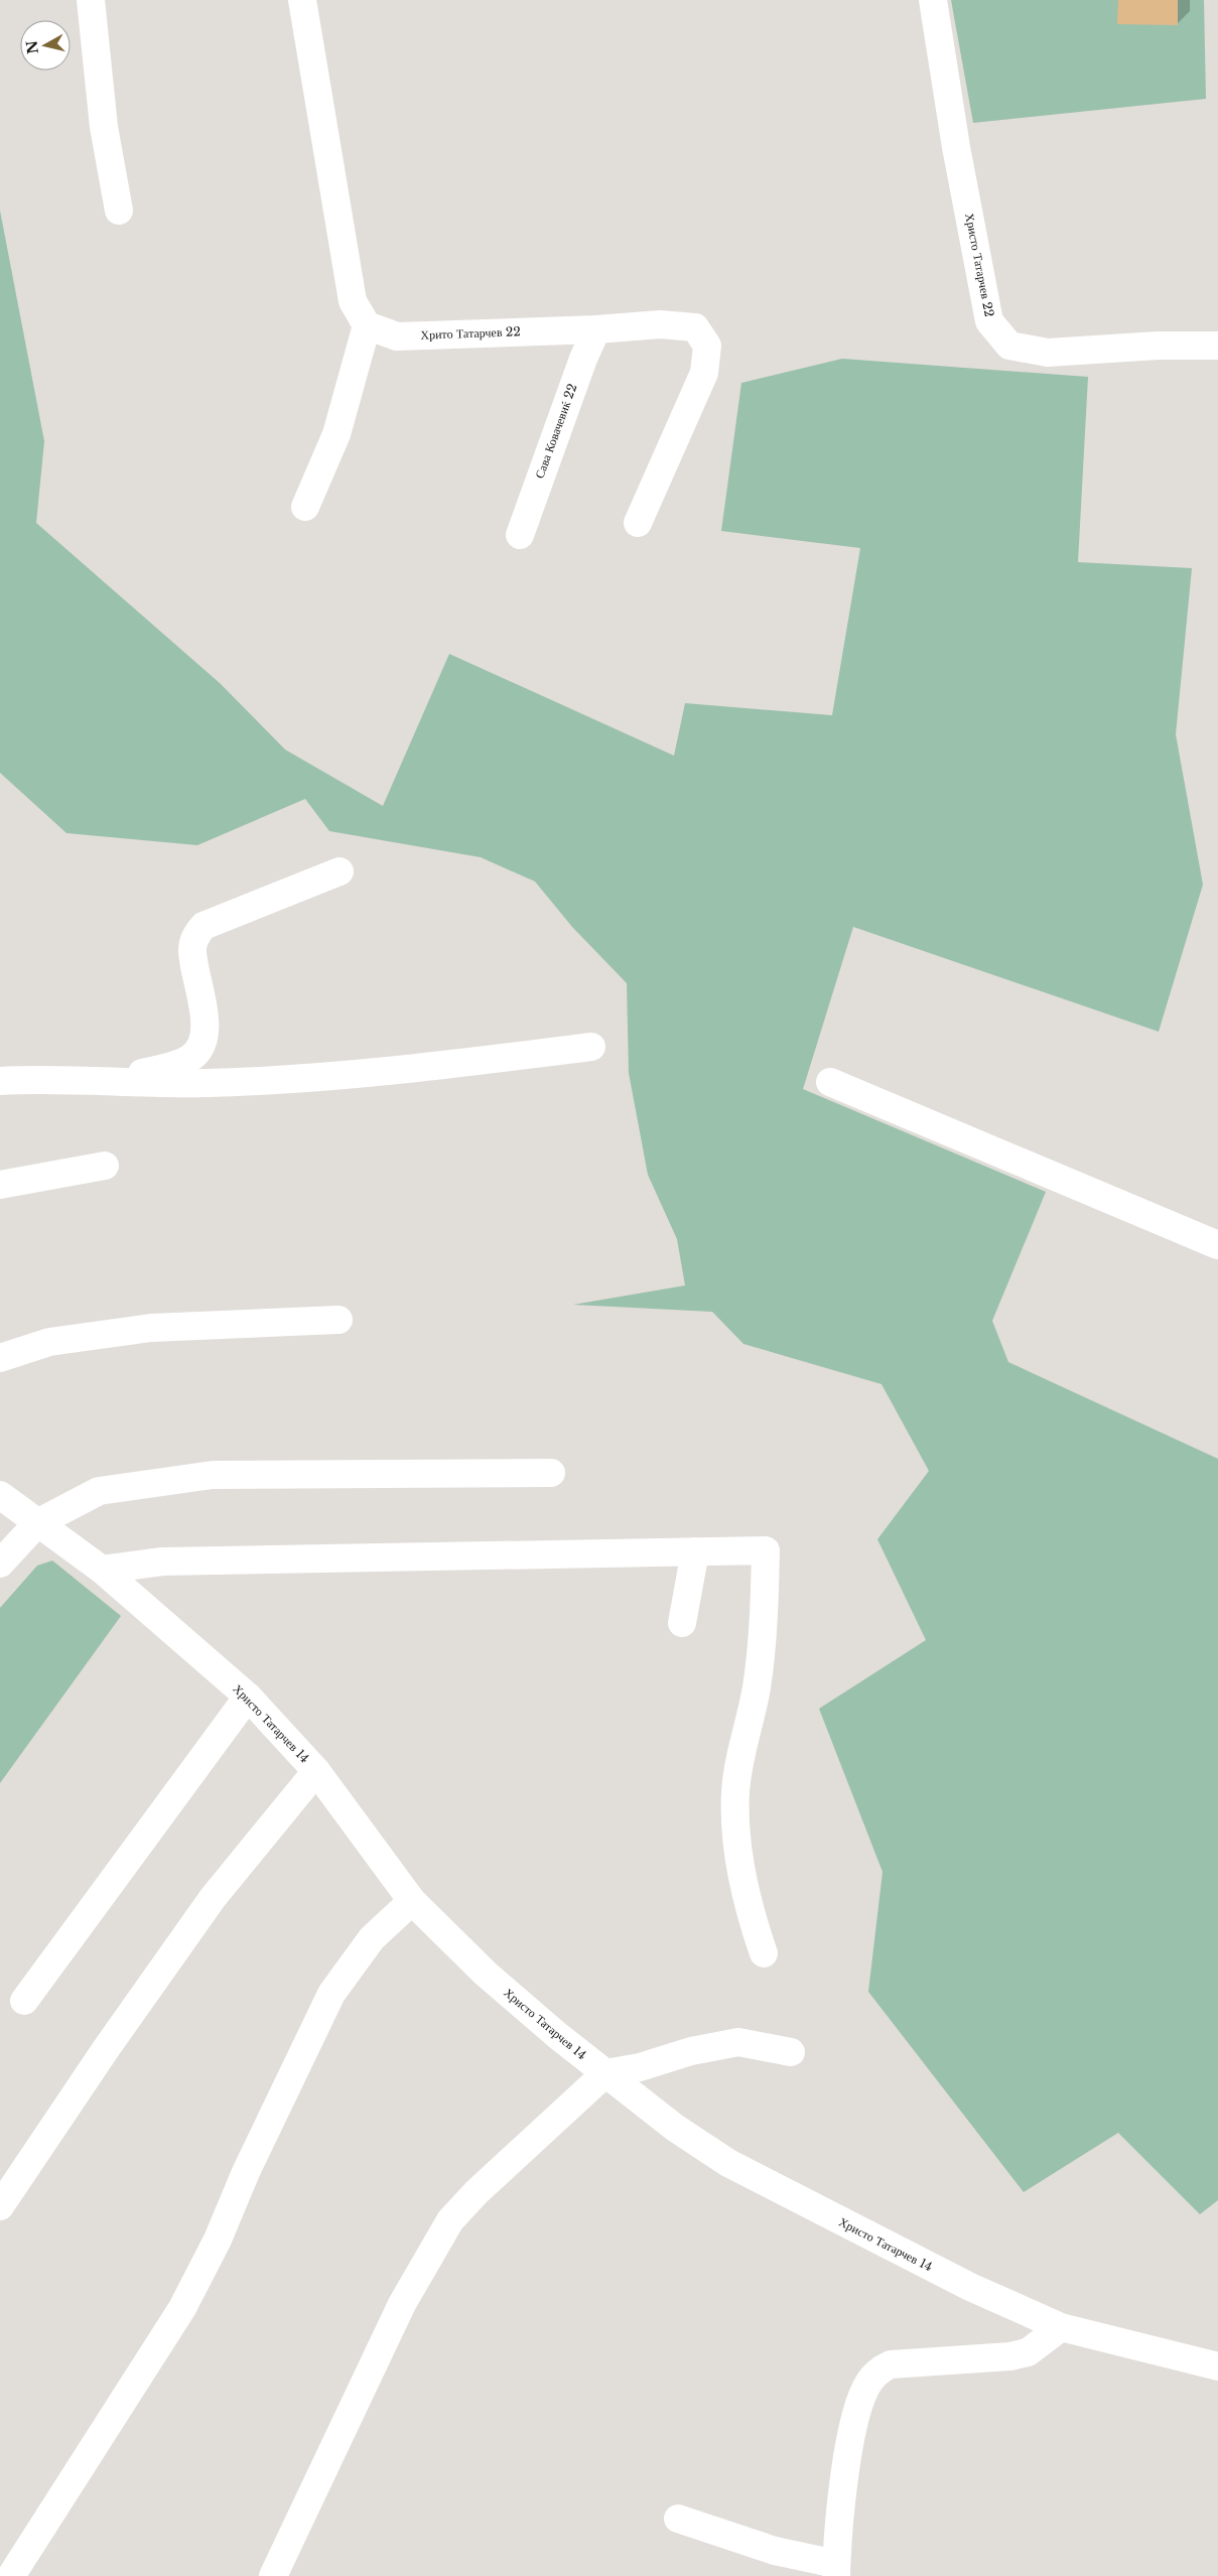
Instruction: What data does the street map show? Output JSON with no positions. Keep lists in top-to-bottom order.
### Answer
{
  "streets": {
    "street": [
      "Христо Татарчев 22",
      "Хрито Татарчев 22",
      "Сава Ковачевиќ 22",
      "Христо Татарчев 14"
    ]
  },
  "crossings": [
    ["Хрито Татарчев 22", "Сава Ковачевиќ 22"]
  ],
  "north": "left"
}
